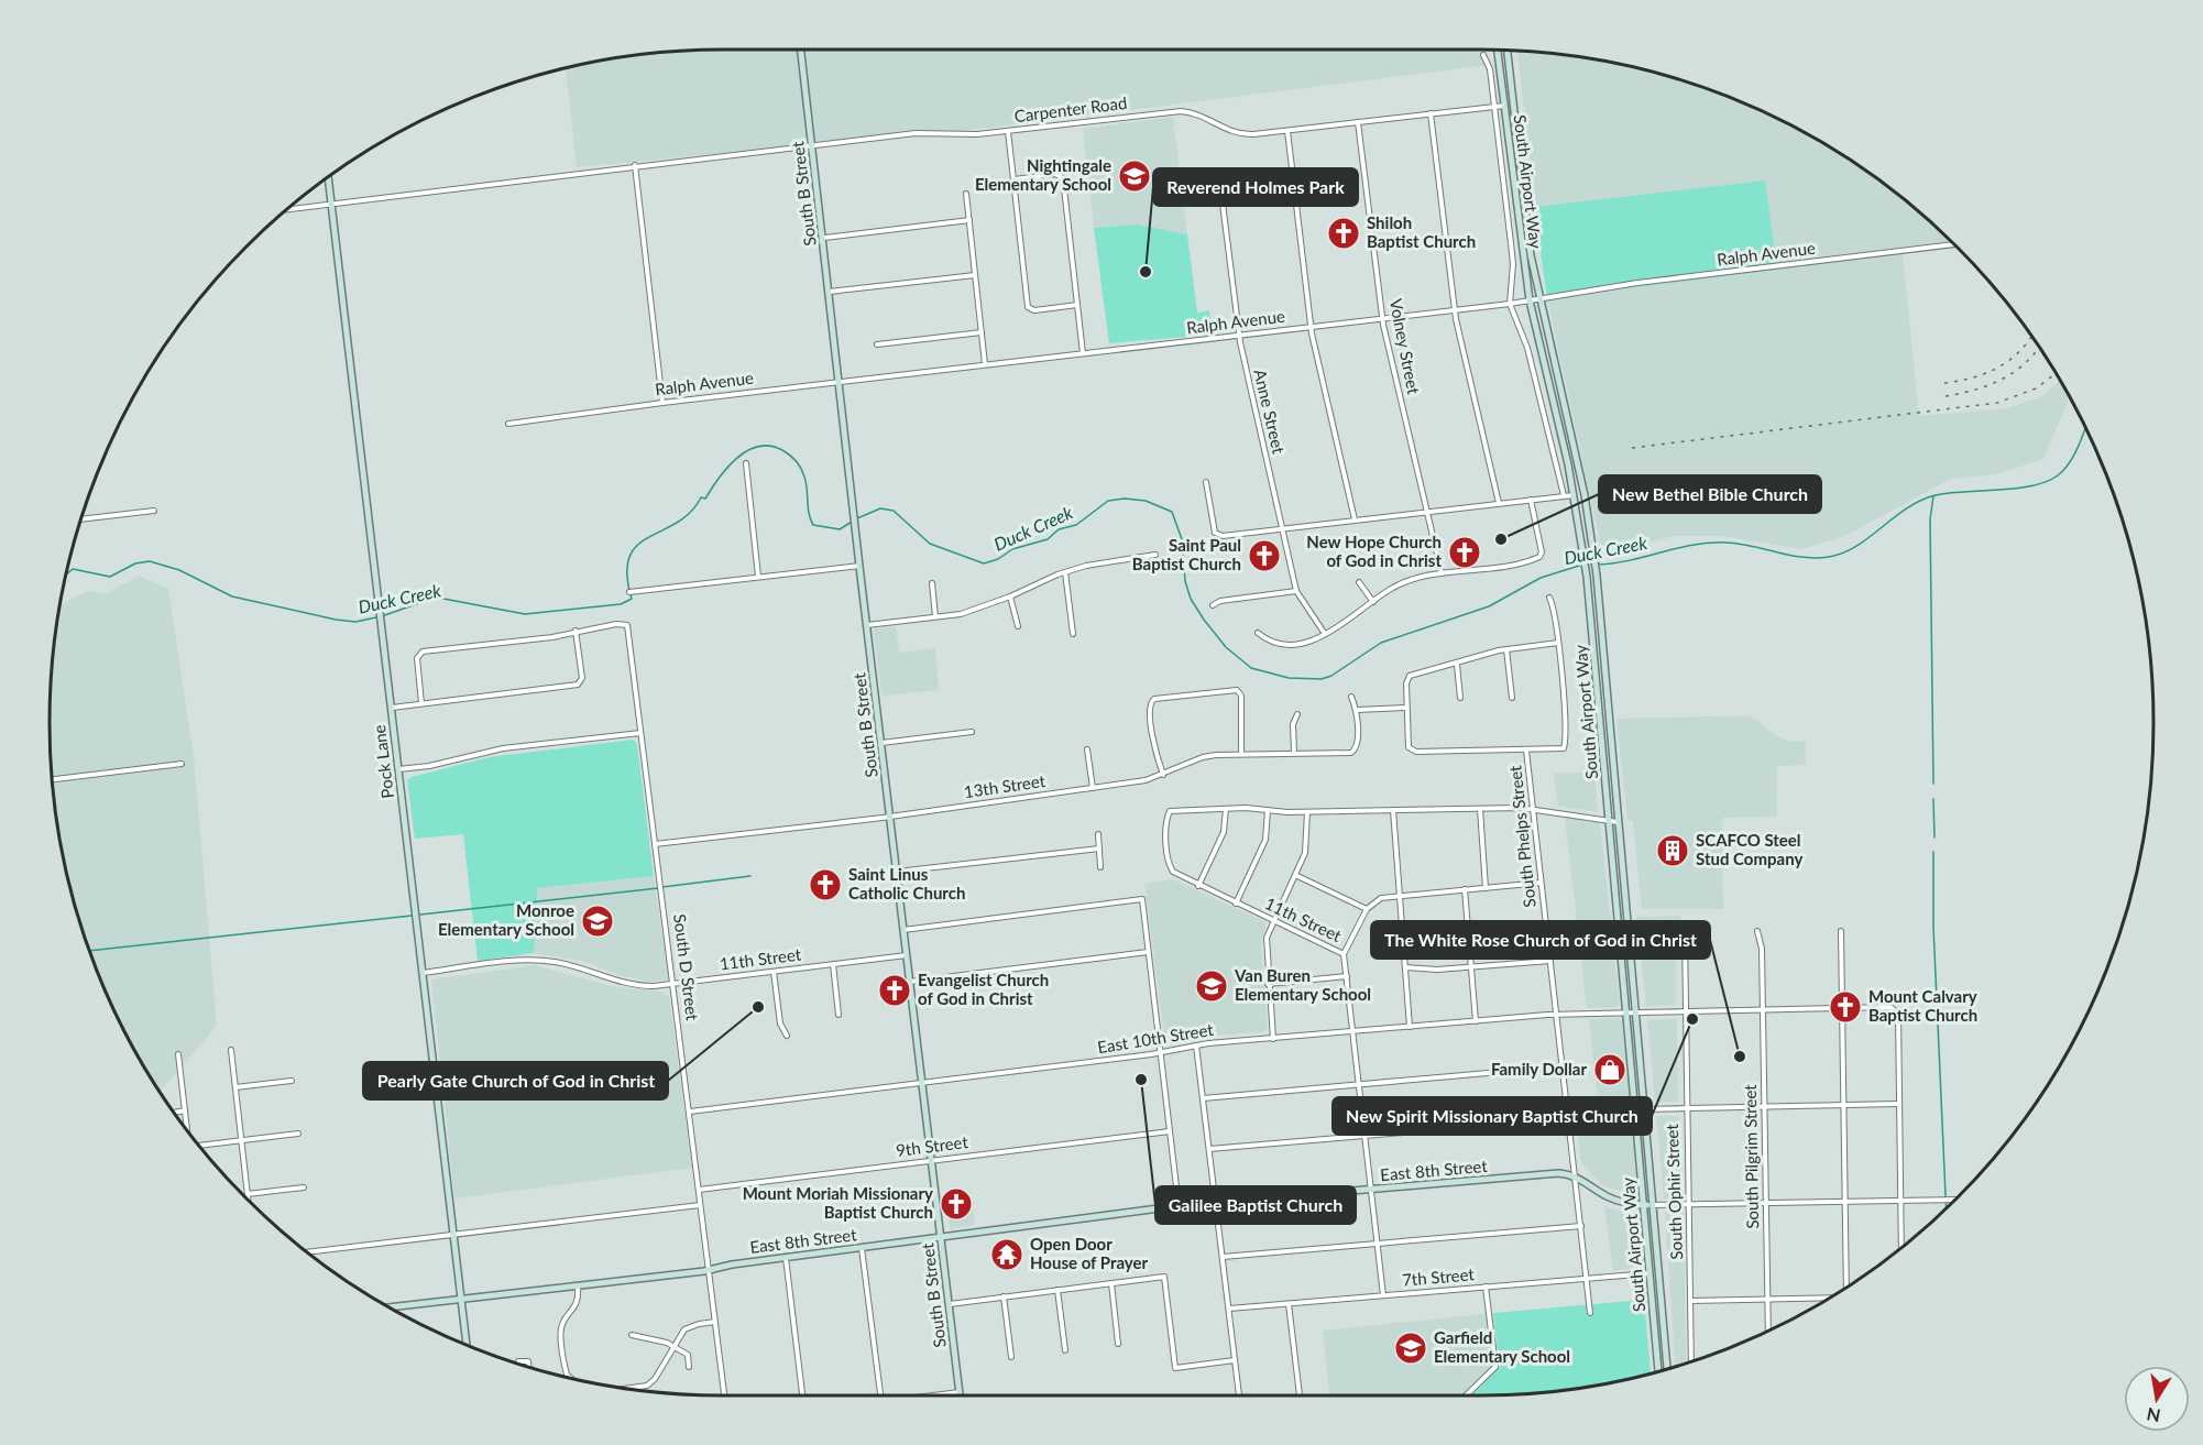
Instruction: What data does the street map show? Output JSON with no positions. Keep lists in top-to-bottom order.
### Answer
{
  "streets": {
    "street": [
      "Carpenter Road",
      "South Airport Way",
      "South B Street",
      "Ralph Avenue",
      "Volney Street",
      "Anne Street",
      "Pock Lane",
      "13th Street",
      "South Phelps Street",
      "11th Street",
      "South D Street",
      "East 10th Street",
      "9th Street",
      "South Pilgrim Street",
      "East 8th Street",
      "South Ophir Street",
      "7th Street"
    ]
  },
  "crossings": [
    ["Carpenter Road", "South Airport Way"],
    ["Carpenter Road", "South B Street"],
    ["Carpenter Road", "Volney Street"],
    ["Carpenter Road", "Pock Lane"],
    ["South Airport Way", "Ralph Avenue"],
    ["South Airport Way", "East 10th Street"],
    ["South Airport Way", "East 8th Street"],
    ["South Airport Way", "7th Street"],
    ["South B Street", "Ralph Avenue"],
    ["South B Street", "13th Street"],
    ["South B Street", "11th Street"],
    ["South B Street", "East 10th Street"],
    ["South B Street", "9th Street"],
    ["South B Street", "East 8th Street"],
    ["Ralph Avenue", "Volney Street"],
    ["Ralph Avenue", "Anne Street"],
    ["Pock Lane", "11th Street"],
    ["Pock Lane", "East 8th Street"],
    ["13th Street", "South D Street"],
    ["South Phelps Street", "East 10th Street"],
    ["South Phelps Street", "East 8th Street"],
    ["South Phelps Street", "7th Street"],
    ["11th Street", "South D Street"],
    ["South D Street", "East 10th Street"],
    ["South D Street", "9th Street"],
    ["South D Street", "East 8th Street"],
    ["East 10th Street", "South Pilgrim Street"],
    ["East 10th Street", "South Ophir Street"],
    ["South Pilgrim Street", "East 8th Street"],
    ["East 8th Street", "South Ophir Street"]
  ],
  "water": ["Duck Creek"],
  "places": {
    "school or university": [
      "Nightingale Elementary School",
      "Monroe Elementary School",
      "Van Buren Elementary School",
      "Garfield Elementary School"
    ],
    "church": [
      "Shiloh Baptist Church",
      "New Hope Church of God in Christ",
      "Saint Paul Baptist Church",
      "Saint Linus Catholic Church",
      "Evangelist Church of God in Christ",
      "Mount Calvary Baptist Church",
      "Mount Moriah Missionary Baptist Church"
    ],
    "other": [
      "Reverend Holmes Park",
      "New Bethel Bible Church",
      "Pearly Gate Church of God in Christ",
      "New Spirit Missionary Baptist Church",
      "The White Rose Church of God in Christ",
      "Galilee Baptist Church"
    ],
    "building": ["SCAFCO Steel Stud Company"],
    "shop": ["Family Dollar"],
    "temple": ["Open Door House of Prayer"]
  },
  "north": "bottom"
}
